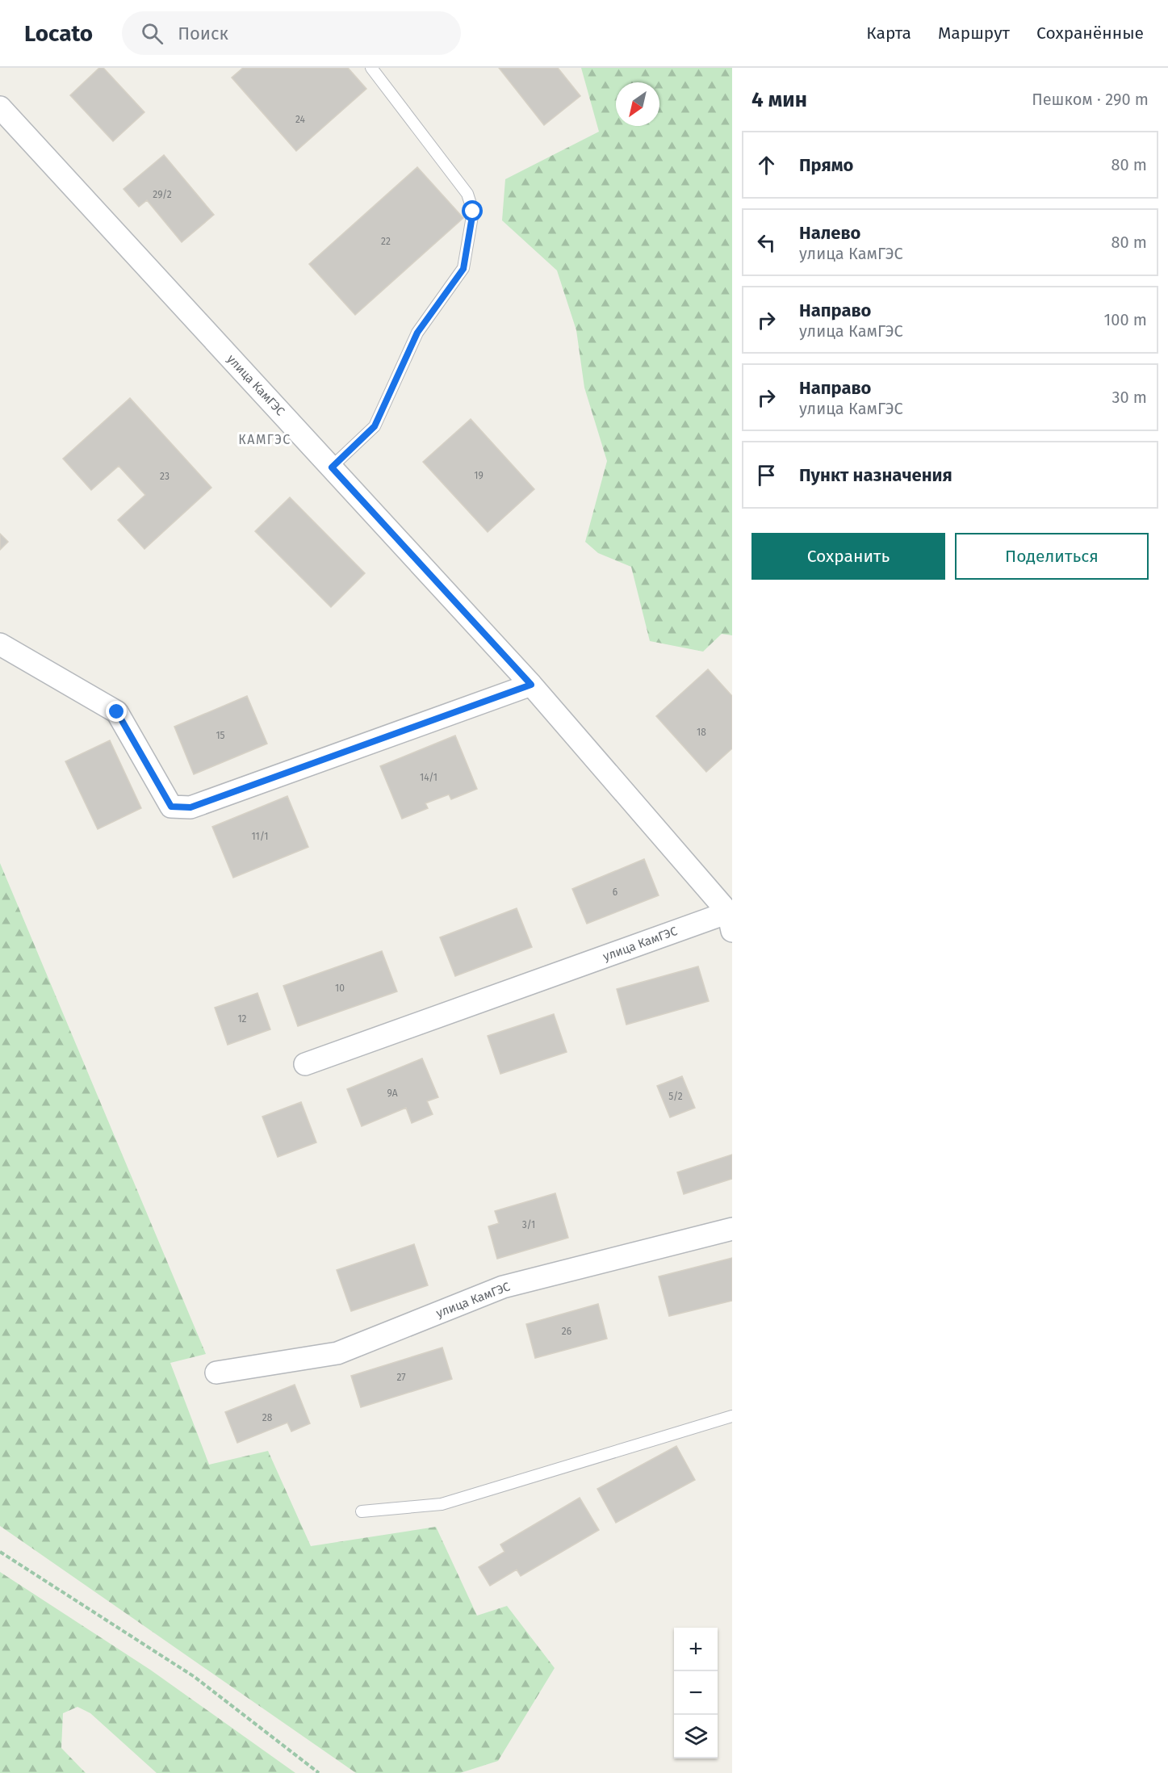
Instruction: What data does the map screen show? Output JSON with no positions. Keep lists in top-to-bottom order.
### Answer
{
  "streets": {
    "street": ["улица КамГЭС"]
  },
  "districts": ["КАМГЭС"],
  "house_numbers": [
    "24",
    "29/2",
    "22",
    "19",
    "23",
    "18",
    "15",
    "14/1",
    "11/1",
    "6",
    "10",
    "12",
    "9А",
    "5/2",
    "3/1",
    "26",
    "27",
    "28"
  ],
  "north": "bottom left",
  "page": {
    "header": "Locato",
    "search": "Поиск",
    "nav": ["Карта", "Маршрут", "Сохранённые"],
    "heading": ["4 мин", "Пешком · 290 m"],
    "list": [
      ["Прямо", "80 m"],
      ["Налево", "улица КамГЭС", "80 m"],
      ["Направо", "улица КамГЭС", "100 m"],
      ["Направо", "улица КамГЭС", "30 m"],
      "Пункт назначения"
    ],
    "buttons": ["Сохранить", "Поделиться"],
    "map_buttons": ["+", "−"]
  }
}
